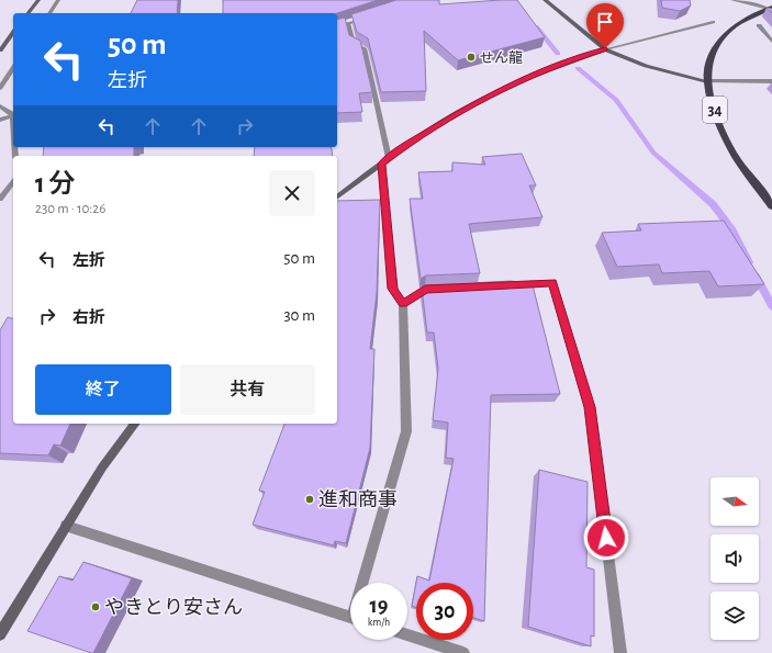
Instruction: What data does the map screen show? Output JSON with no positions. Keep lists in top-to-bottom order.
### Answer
{
  "streets": {
    "main road": ["34"]
  },
  "places": ["せん龍", "進和商事", "やきとり安さん"],
  "north": "right",
  "page": {
    "turn": ["50 m", "左折"],
    "heading": ["1 分", "230 m · 10:26"],
    "list": [
      {
        "name": "左折",
        "value": "50 m"
      },
      {
        "name": "右折",
        "value": "30 m"
      }
    ],
    "buttons": ["終了", "共有"],
    "speed": "19 km/h",
    "limit": "30"
  }
}
